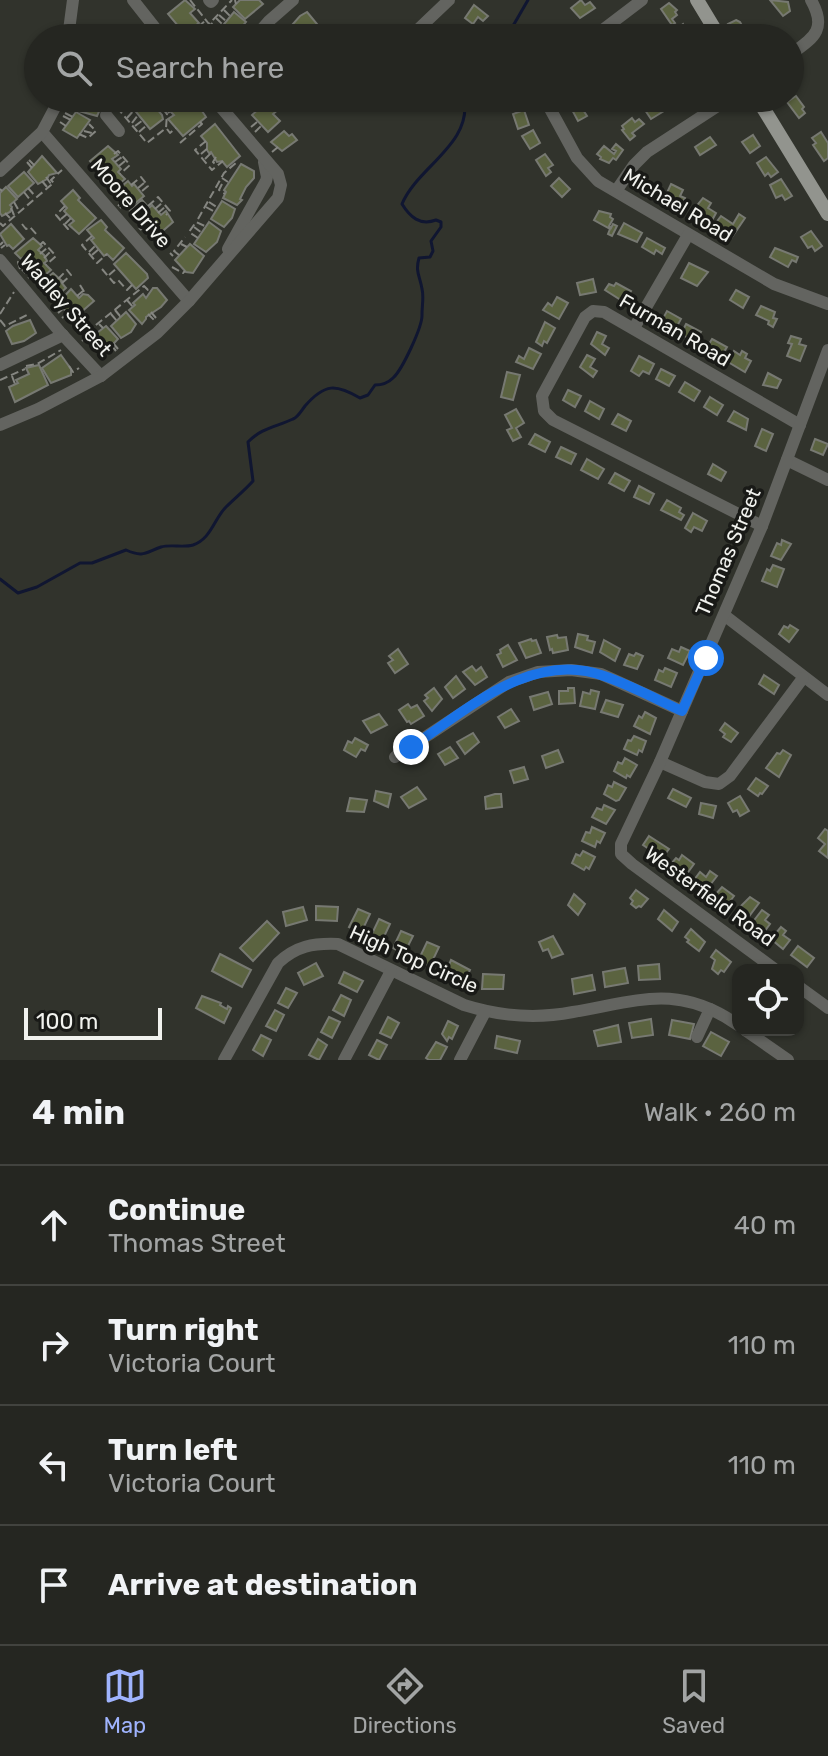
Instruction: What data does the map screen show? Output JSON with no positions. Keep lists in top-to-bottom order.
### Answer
{
  "streets": {
    "street": [
      "Moore Drive",
      "Michael Road",
      "Wadley Street",
      "Furman Road",
      "Thomas Street",
      "Westerfield Road",
      "High Top Circle"
    ]
  },
  "crossings": [
    ["Furman Road", "Thomas Street"],
    ["Thomas Street", "Westerfield Road"]
  ],
  "scale_bar": "100 m",
  "page": {
    "search": "Search here",
    "scale": "100 m",
    "heading": ["4 min", "Walk · 260 m"],
    "list": [
      ["Continue", "Thomas Street", "40 m"],
      ["Turn right", "Victoria Court", "110 m"],
      ["Turn left", "Victoria Court", "110 m"],
      "Arrive at destination"
    ],
    "nav": ["Map", "Directions", "Saved"]
  }
}
